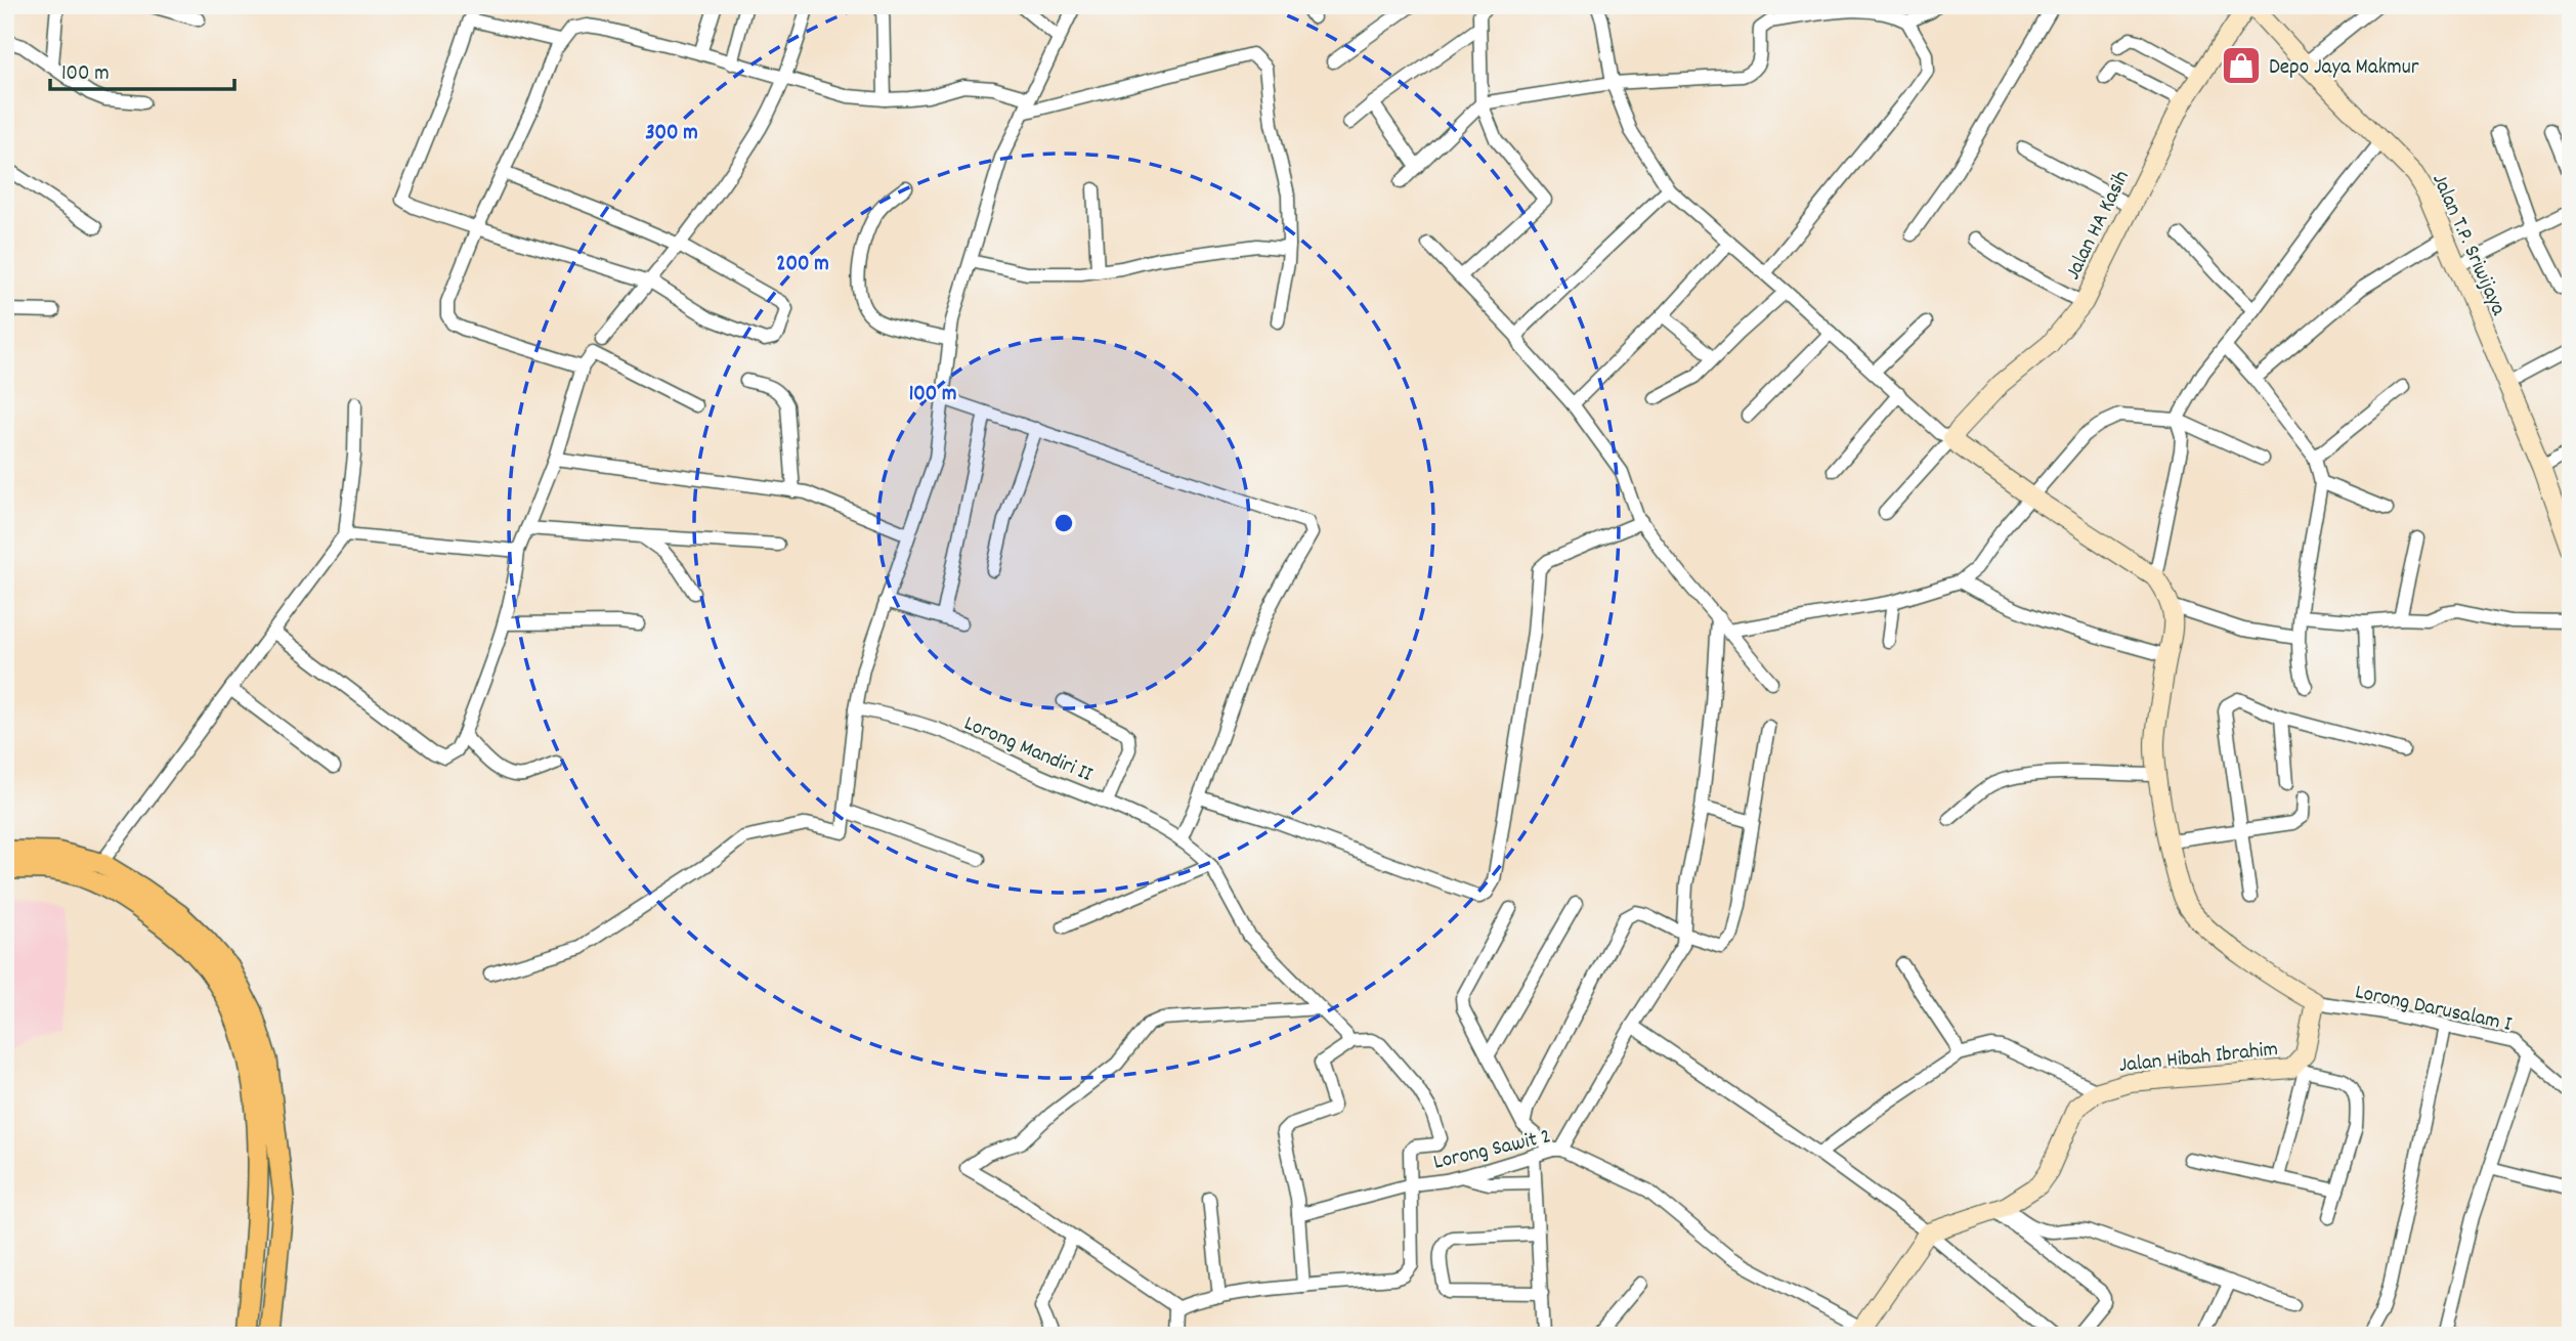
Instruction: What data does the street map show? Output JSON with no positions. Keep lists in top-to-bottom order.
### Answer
{
  "streets": {
    "street": [
      "Jalan HA Kasih",
      "Jalan T.P. Sriwijaya",
      "Lorong Mandiri II",
      "Lorong Darusalam I",
      "Jalan Hibah Ibrahim",
      "Lorong Sawit 2"
    ]
  },
  "crossings": [
    ["Jalan HA Kasih", "Jalan T.P. Sriwijaya"],
    ["Lorong Darusalam I", "Jalan Hibah Ibrahim"]
  ],
  "places": {
    "shop": ["Depo Jaya Makmur"]
  },
  "scale_bar": "100 m",
  "rings": ["300 m", "200 m", "100 m"]
}
